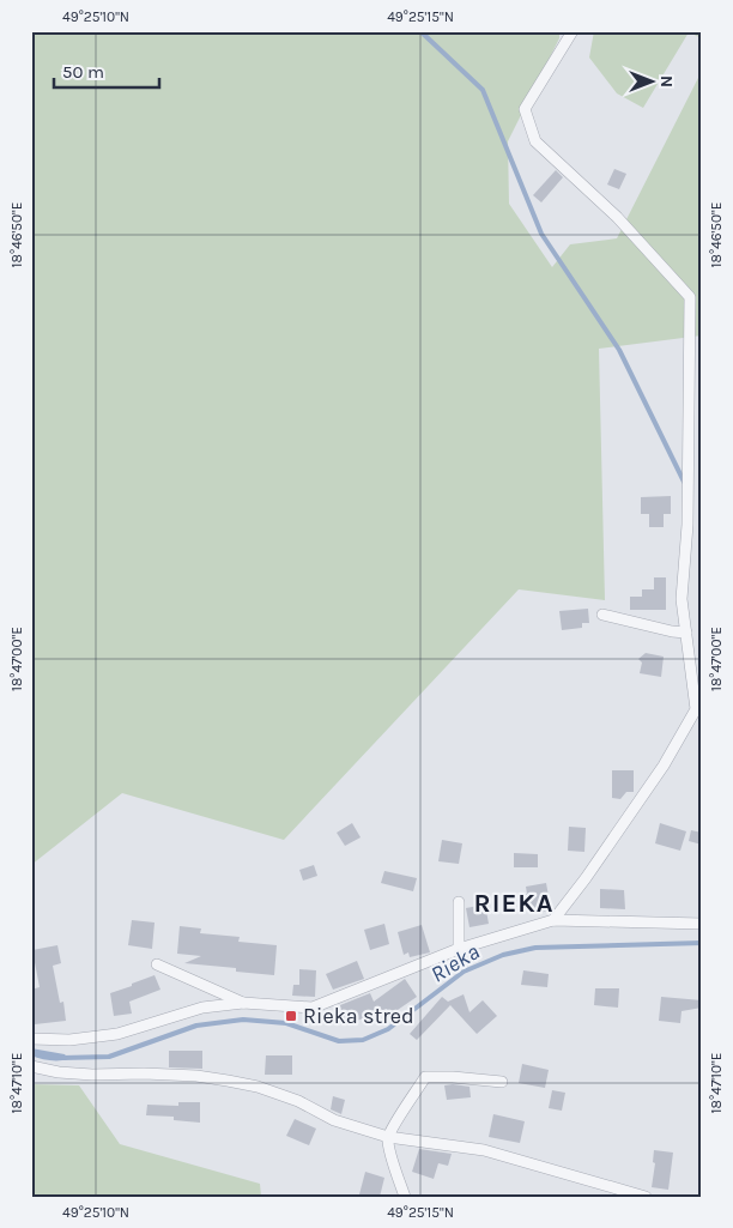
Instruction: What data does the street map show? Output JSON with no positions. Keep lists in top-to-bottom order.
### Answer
{
  "districts": ["RIEKA"],
  "water": ["Rieka"],
  "places": {
    "transit": ["Rieka stred"]
  },
  "scale_bar": "50 m",
  "north": "right",
  "coordinates": [
    "49°25'10\"N",
    "49°25'15\"N",
    "18°46'50\"E",
    "18°47'00\"E",
    "18°47'10\"E"
  ]
}
